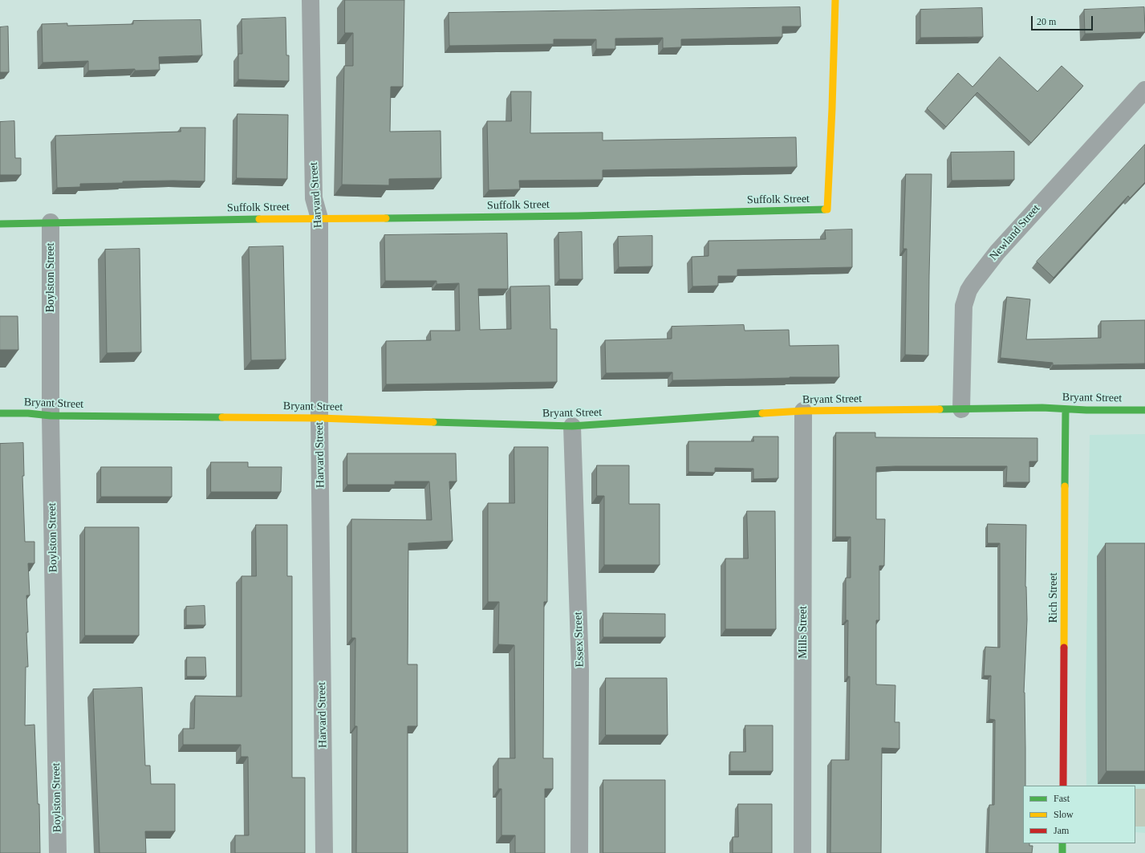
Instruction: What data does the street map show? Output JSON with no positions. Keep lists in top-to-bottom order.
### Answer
{
  "streets": {
    "street": [
      "Harvard Street",
      "Suffolk Street",
      "Newland Street",
      "Boylston Street",
      "Bryant Street",
      "Rich Street",
      "Mills Street",
      "Essex Street"
    ]
  },
  "crossings": [
    ["Harvard Street", "Suffolk Street"],
    ["Harvard Street", "Bryant Street"],
    ["Suffolk Street", "Boylston Street"],
    ["Newland Street", "Bryant Street"],
    ["Boylston Street", "Bryant Street"],
    ["Bryant Street", "Rich Street"],
    ["Bryant Street", "Mills Street"],
    ["Bryant Street", "Essex Street"]
  ],
  "legend": ["Fast", "Slow", "Jam"],
  "scale_bar": "20 m"
}
